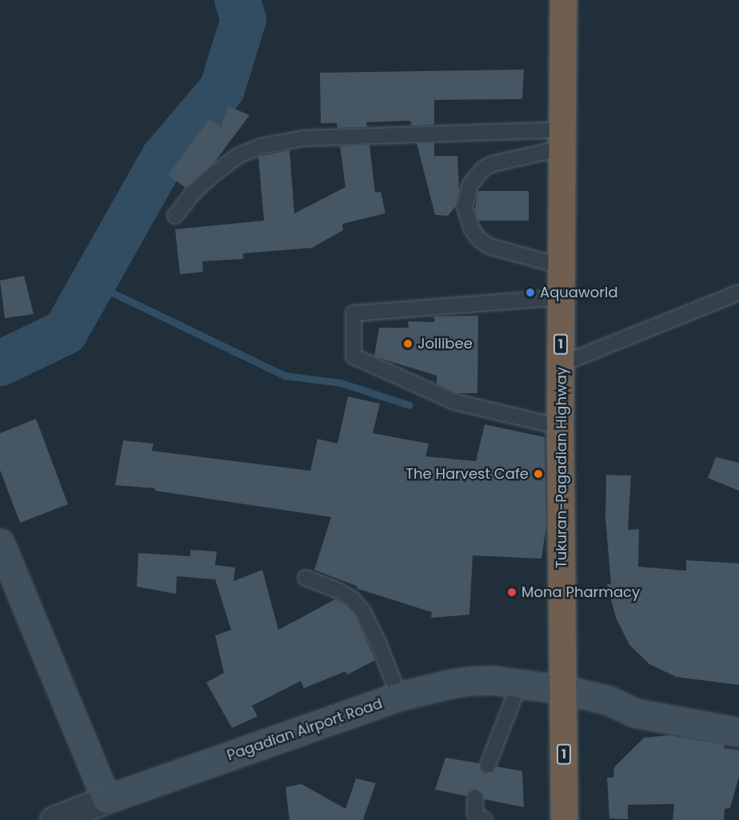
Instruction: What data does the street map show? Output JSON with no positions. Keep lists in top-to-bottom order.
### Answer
{
  "streets": {
    "highway": ["1", "Tukuran-Pagadian Highway"],
    "street": ["Pagadian Airport Road"]
  },
  "crossings": [
    ["Tukuran-Pagadian Highway", "Pagadian Airport Road"]
  ],
  "places": [
    "Aquaworld",
    "Jollibee",
    "The Harvest Cafe",
    "Mona Pharmacy"
  ]
}
